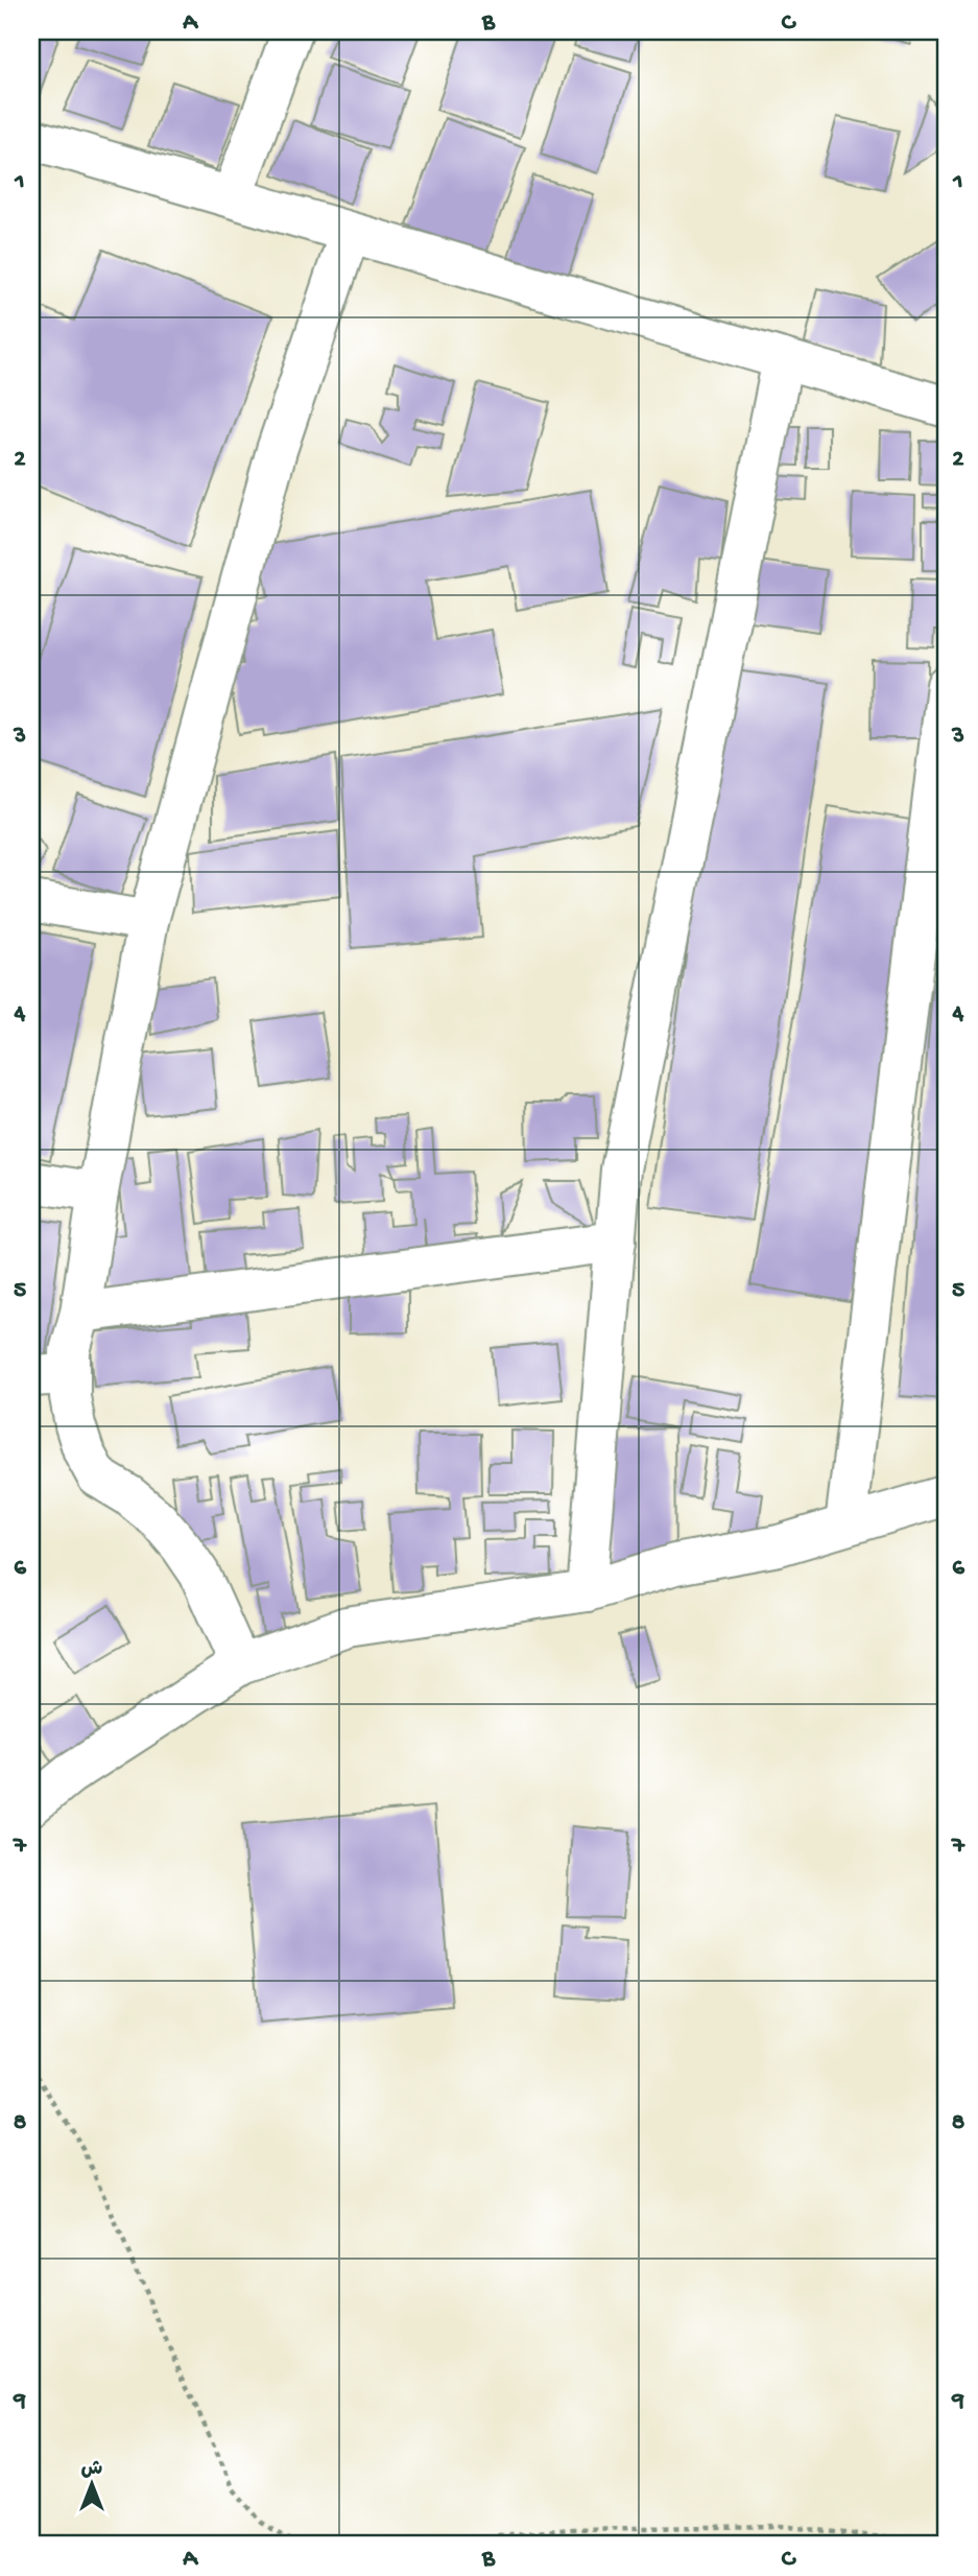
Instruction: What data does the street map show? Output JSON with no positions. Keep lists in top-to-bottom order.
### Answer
{
  "north": "top",
  "grid": {
    "columns": ["A", "B", "C"],
    "rows": [
      "1",
      "2",
      "3",
      "4",
      "5",
      "6",
      "7",
      "8",
      "9"
    ]
  }
}
